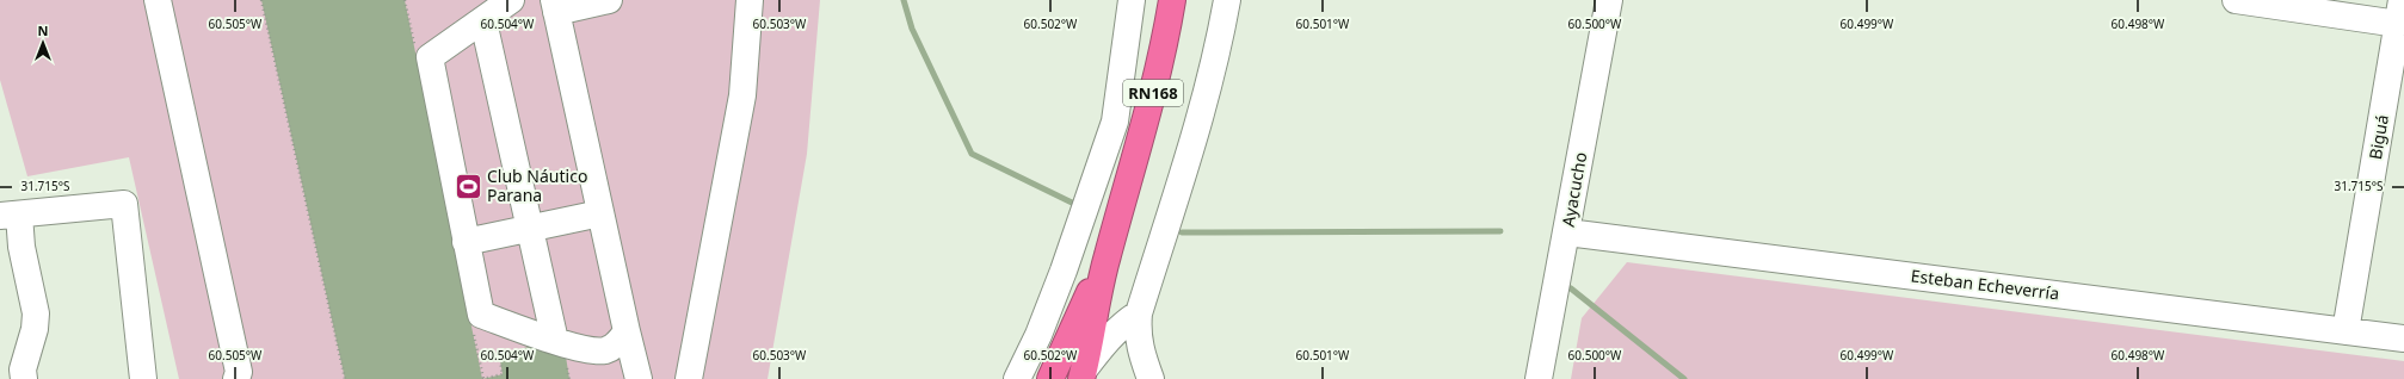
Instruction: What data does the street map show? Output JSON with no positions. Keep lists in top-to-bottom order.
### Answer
{
  "streets": {
    "highway": ["RN168"],
    "street": ["Biguá", "Ayacucho", "Esteban Echeverría"]
  },
  "crossings": [
    ["Biguá", "Esteban Echeverría"],
    ["Ayacucho", "Esteban Echeverría"]
  ],
  "places": {
    "sports": ["Club Náutico Parana"]
  },
  "north": "top",
  "coordinates": [
    "60.505°W",
    "60.504°W",
    "60.503°W",
    "60.502°W",
    "60.501°W",
    "60.500°W",
    "60.499°W",
    "60.498°W",
    "31.715°S"
  ]
}
